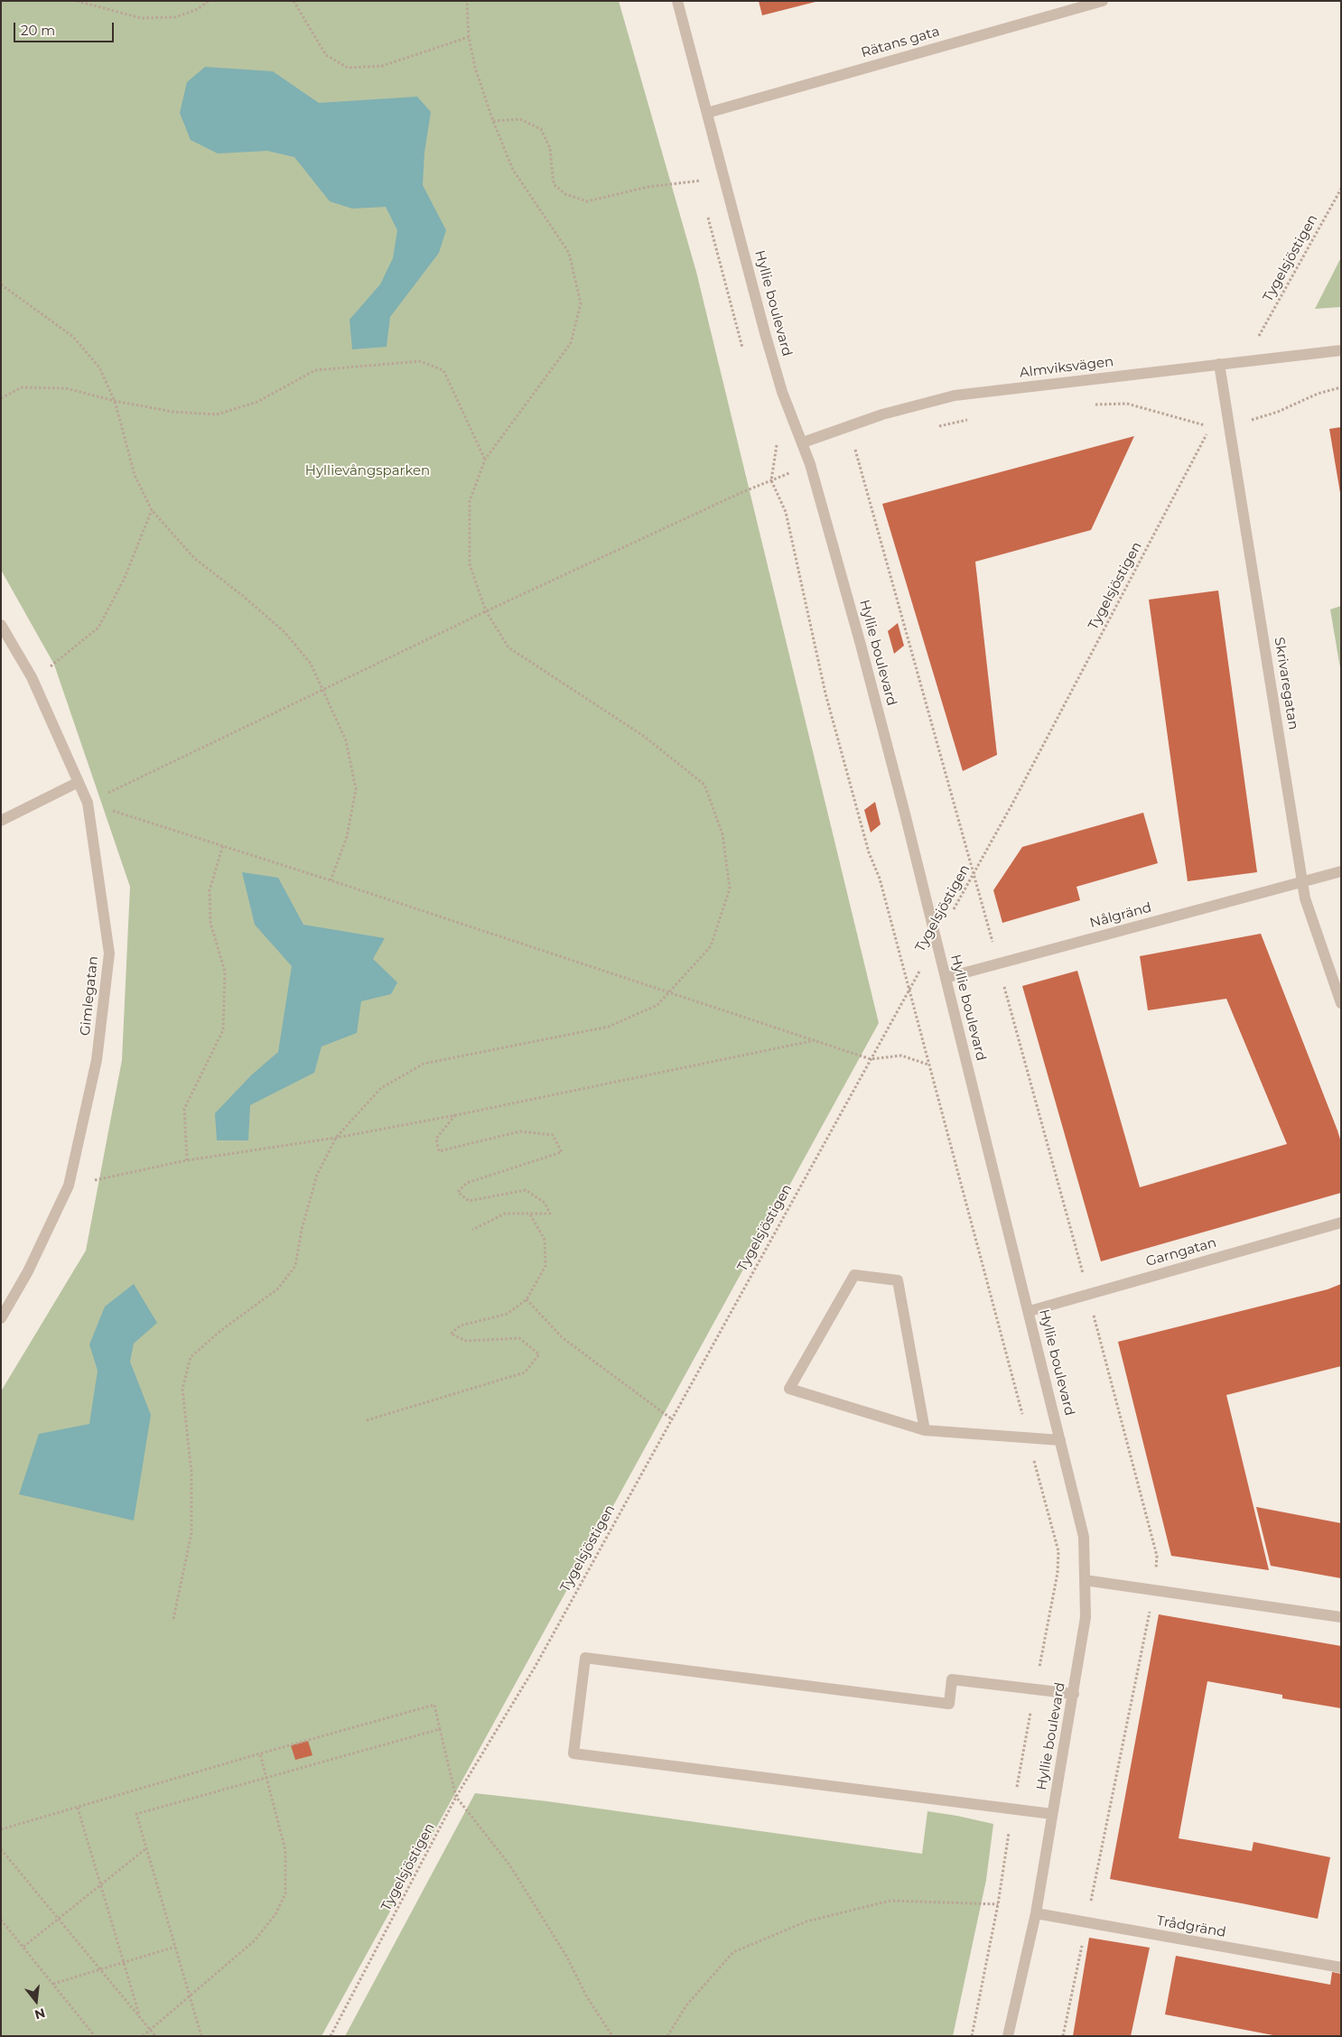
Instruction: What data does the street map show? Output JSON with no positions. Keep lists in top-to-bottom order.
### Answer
{
  "streets": {
    "street": [
      "Rätans gata",
      "Hyllie boulevard",
      "Almviksvägen",
      "Skrivaregatan",
      "Nålgränd",
      "Gimlegatan",
      "Garngatan",
      "Trådgränd"
    ],
    "path": ["Tygelsjöstigen"]
  },
  "crossings": [
    ["Rätans gata", "Hyllie boulevard"],
    ["Tygelsjöstigen", "Hyllie boulevard"],
    ["Tygelsjöstigen", "Almviksvägen"],
    ["Hyllie boulevard", "Almviksvägen"],
    ["Hyllie boulevard", "Nålgränd"],
    ["Hyllie boulevard", "Garngatan"],
    ["Hyllie boulevard", "Trådgränd"],
    ["Almviksvägen", "Skrivaregatan"],
    ["Skrivaregatan", "Nålgränd"]
  ],
  "parks": ["Hyllievångsparken"],
  "scale_bar": "20 m",
  "north": "bottom"
}
